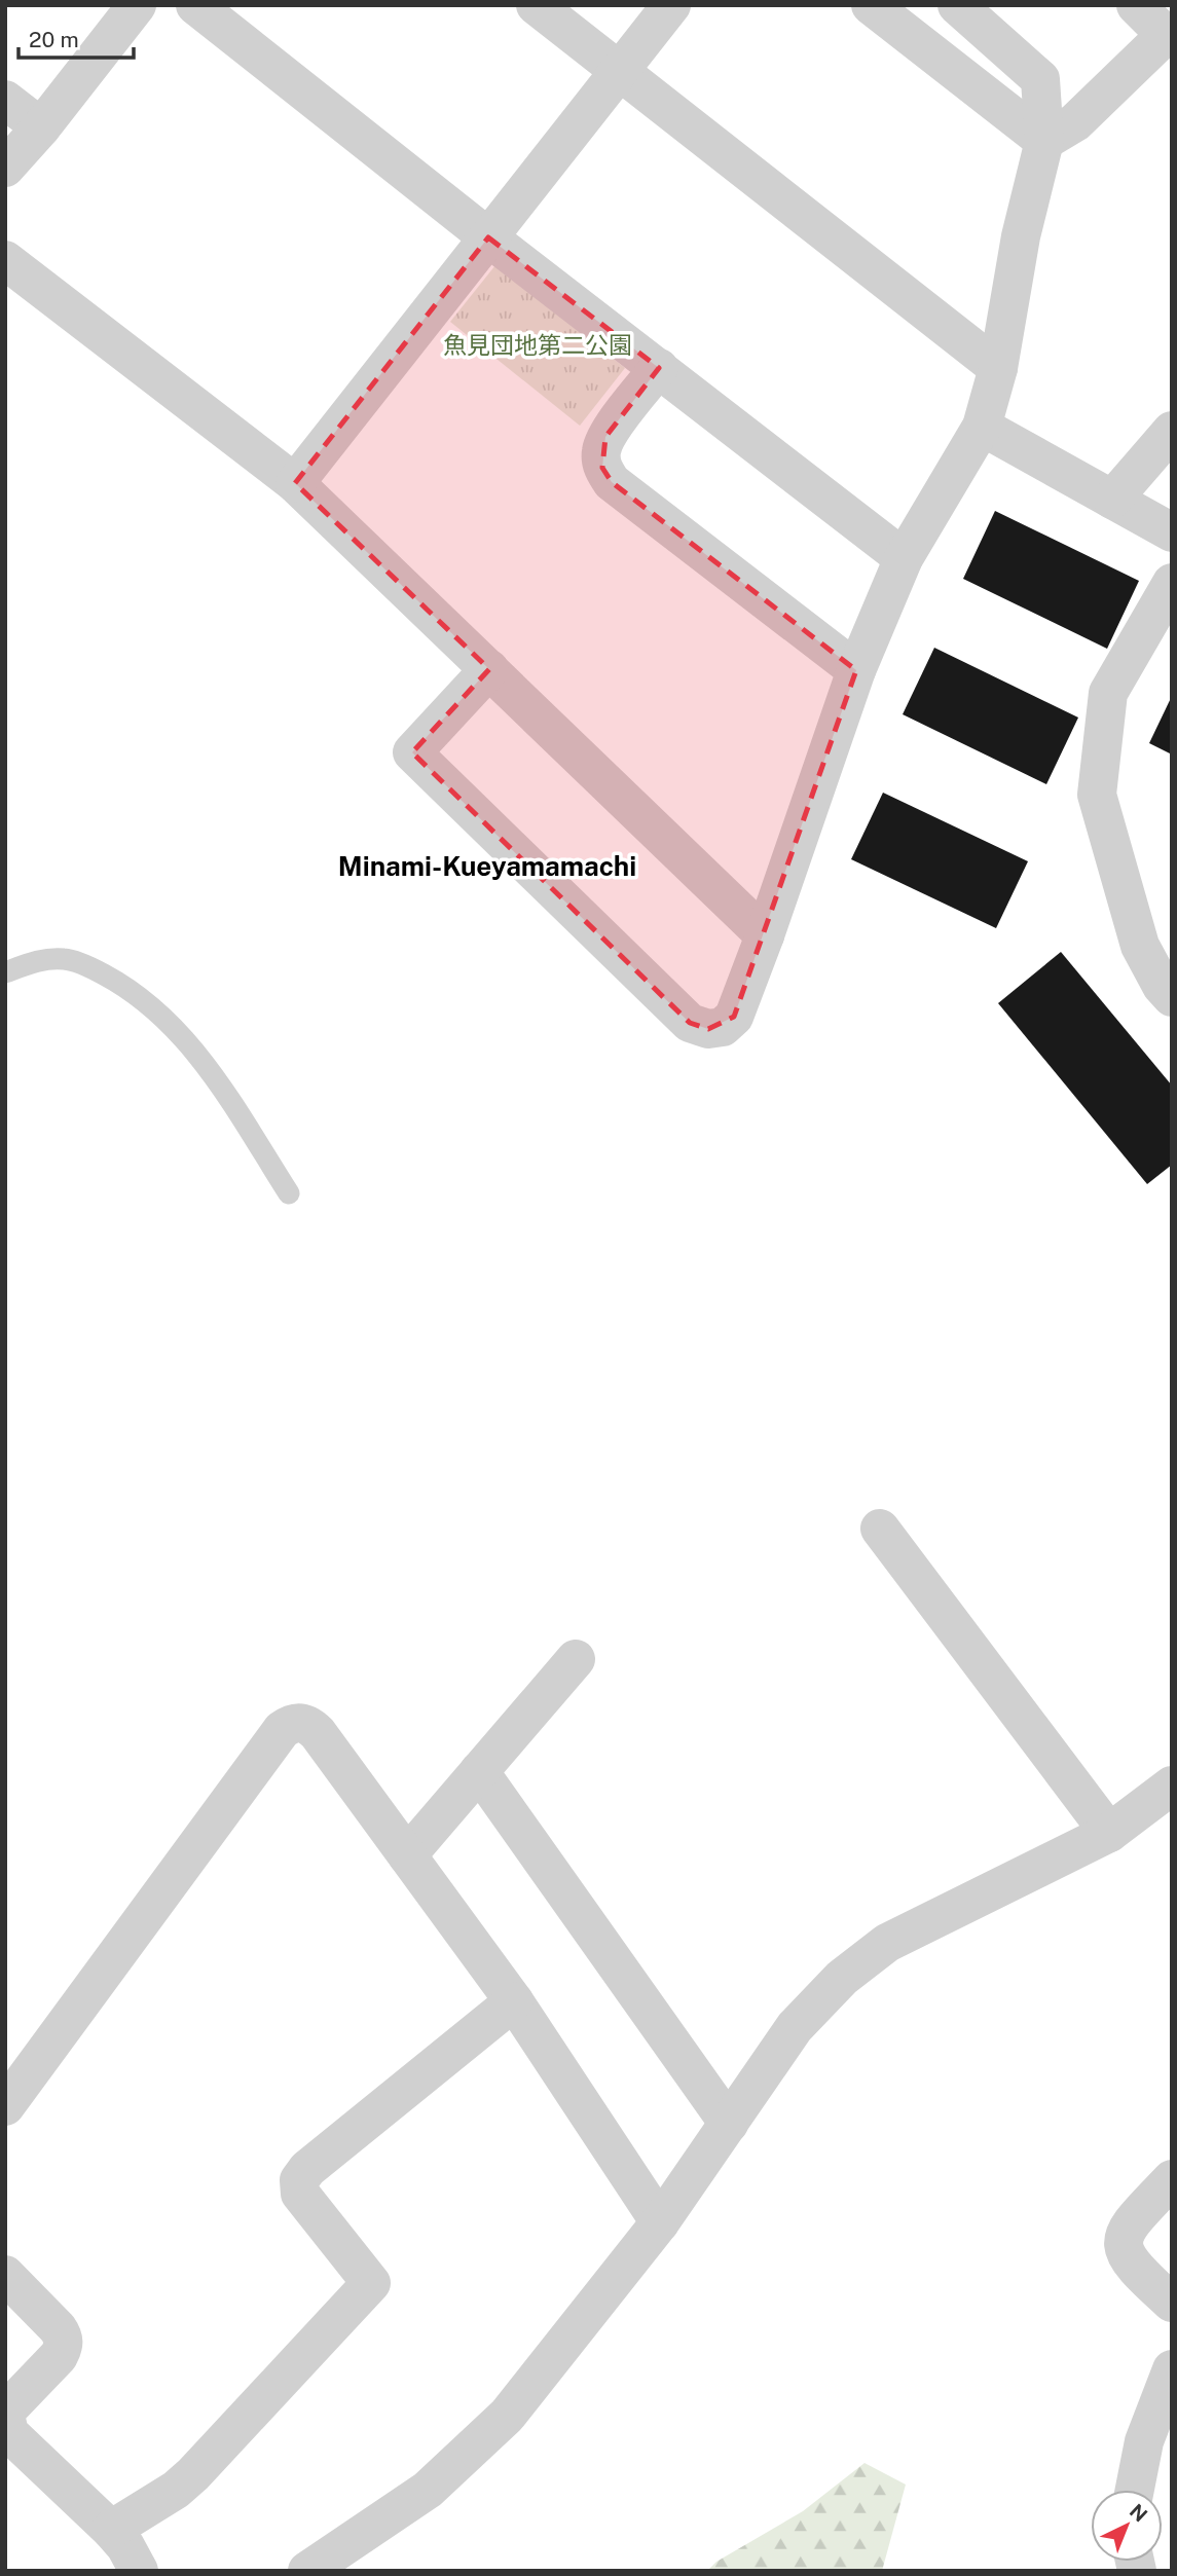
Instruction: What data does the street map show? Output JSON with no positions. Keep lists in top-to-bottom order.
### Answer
{
  "districts": ["Minami-Kueyamamachi"],
  "parks": ["魚見団地第二公園"],
  "scale_bar": "20 m",
  "north": "top right"
}
